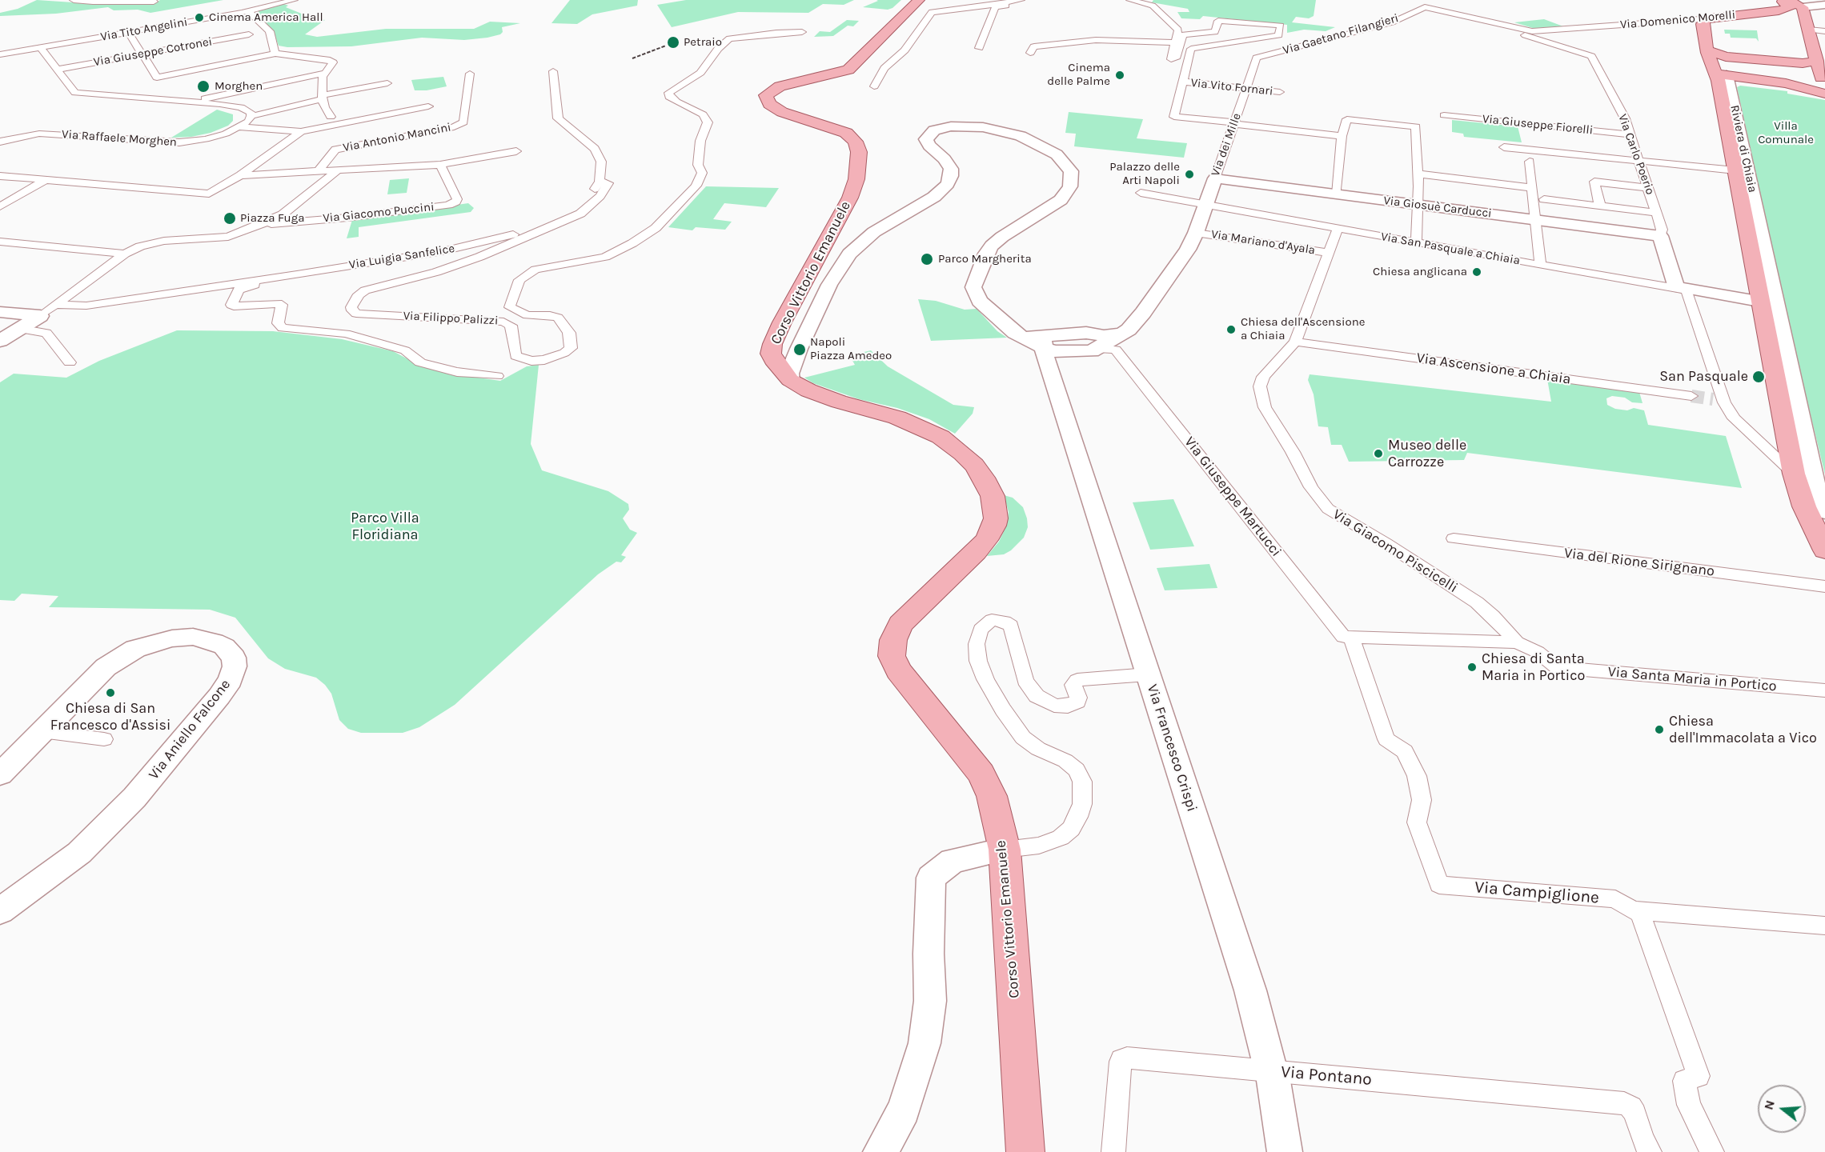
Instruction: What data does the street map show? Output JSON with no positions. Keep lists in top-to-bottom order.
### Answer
{
  "streets": {
    "main road": ["Via Domenico Morelli", "Riviera di Chiaia", "Corso Vittorio Emanuele"],
    "street": [
      "Via Tito Angelini",
      "Via Gaetano Filangieri",
      "Via Giuseppe Cotronei",
      "Via Vito Fornari",
      "Via Giuseppe Fiorelli",
      "Via Antonio Mancini",
      "Via Raffaele Morghen",
      "Via dei Mille",
      "Via Carlo Poerio",
      "Via Giosuè Carducci",
      "Via Giacomo Puccini",
      "Via Mariano d'Ayala",
      "Via San Pasquale a Chiaia",
      "Via Luigia Sanfelice",
      "Via Filippo Palizzi",
      "Via Ascensione a Chiaia",
      "Via Giuseppe Martucci",
      "Via Giacomo Piscicelli",
      "Via del Rione Sirignano",
      "Via Santa Maria in Portico",
      "Via Aniello Falcone",
      "Via Francesco Crispi",
      "Via Campiglione",
      "Via Pontano"
    ]
  },
  "crossings": [
    ["Via Domenico Morelli", "Via Gaetano Filangieri"],
    ["Via Domenico Morelli", "Via Carlo Poerio"],
    ["Via Gaetano Filangieri", "Via dei Mille"],
    ["Via Gaetano Filangieri", "Via Carlo Poerio"],
    ["Via Vito Fornari", "Via dei Mille"],
    ["Via Giuseppe Fiorelli", "Via Carlo Poerio"],
    ["Via dei Mille", "Via Giosuè Carducci"],
    ["Via dei Mille", "Via Mariano d'Ayala"],
    ["Via dei Mille", "Via San Pasquale a Chiaia"],
    ["Via dei Mille", "Via Giuseppe Martucci"],
    ["Via Carlo Poerio", "Via Giosuè Carducci"],
    ["Via Luigia Sanfelice", "Via Filippo Palizzi"],
    ["Via Ascensione a Chiaia", "Via Giacomo Piscicelli"],
    ["Via Giuseppe Martucci", "Via Campiglione"],
    ["Via Giacomo Piscicelli", "Via Santa Maria in Portico"],
    ["Via Francesco Crispi", "Via Pontano"]
  ],
  "parks": ["Villa Comunale", "Parco Villa Floridiana"],
  "places": [
    "Cinema America Hall",
    "Petraio",
    "Cinema delle Palme",
    "Morghen",
    "Palazzo delle Arti Napoli",
    "Piazza Fuga",
    "Parco Margherita",
    "Chiesa anglicana",
    "Chiesa dell'Ascensione a Chiaia",
    "Napoli Piazza Amedeo",
    "San Pasquale",
    "Museo delle Carrozze",
    "Chiesa di Santa Maria in Portico",
    "Chiesa di San Francesco d'Assisi",
    "Chiesa dell'Immacolata a Vico"
  ],
  "north": "left"
}
